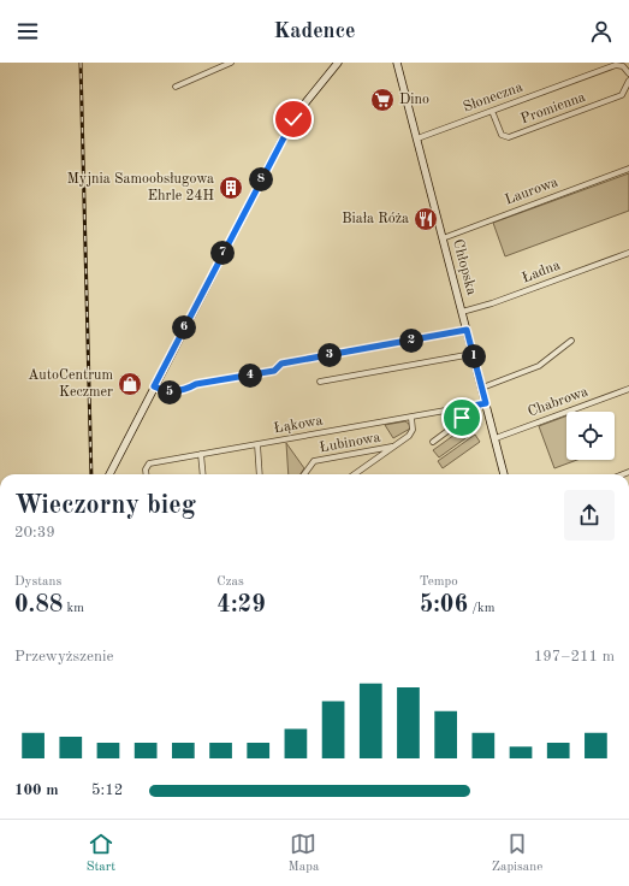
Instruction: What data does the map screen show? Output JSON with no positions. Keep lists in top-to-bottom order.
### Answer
{
  "streets": {
    "street": [
      "Słoneczna",
      "Promienna",
      "Laurowa",
      "Chłopska",
      "Ładna",
      "Chabrowa",
      "Łąkowa",
      "Łubinowa"
    ]
  },
  "crossings": [
    ["Słoneczna", "Promienna"],
    ["Słoneczna", "Chłopska"],
    ["Laurowa", "Chłopska"],
    ["Chłopska", "Ładna"],
    ["Chłopska", "Chabrowa"],
    ["Chłopska", "Łąkowa"],
    ["Łąkowa", "Łubinowa"]
  ],
  "places": {
    "supermarket": ["Dino"],
    "building": ["Myjnia Samoobsługowa Ehrle 24H"],
    "restaurant": ["Biała Róża"],
    "shop": ["AutoCentrum Keczmer"]
  },
  "page": {
    "header": "Kadence",
    "pins": [
      "8",
      "7",
      "6",
      "2",
      "3",
      "1",
      "4",
      "5"
    ],
    "heading": ["Wieczorny bieg", "20:39"],
    "stats": [
      ["Dystans", "0.88 km"],
      ["Czas", "4:29"],
      ["Tempo", "5:06 /km"]
    ],
    "chart": ["Przewyższenie", "197–211 m"],
    "list": [
      {
        "name": "100 m",
        "note": "5:12"
      }
    ],
    "tabs": ["Start", "Mapa", "Zapisane"]
  }
}
